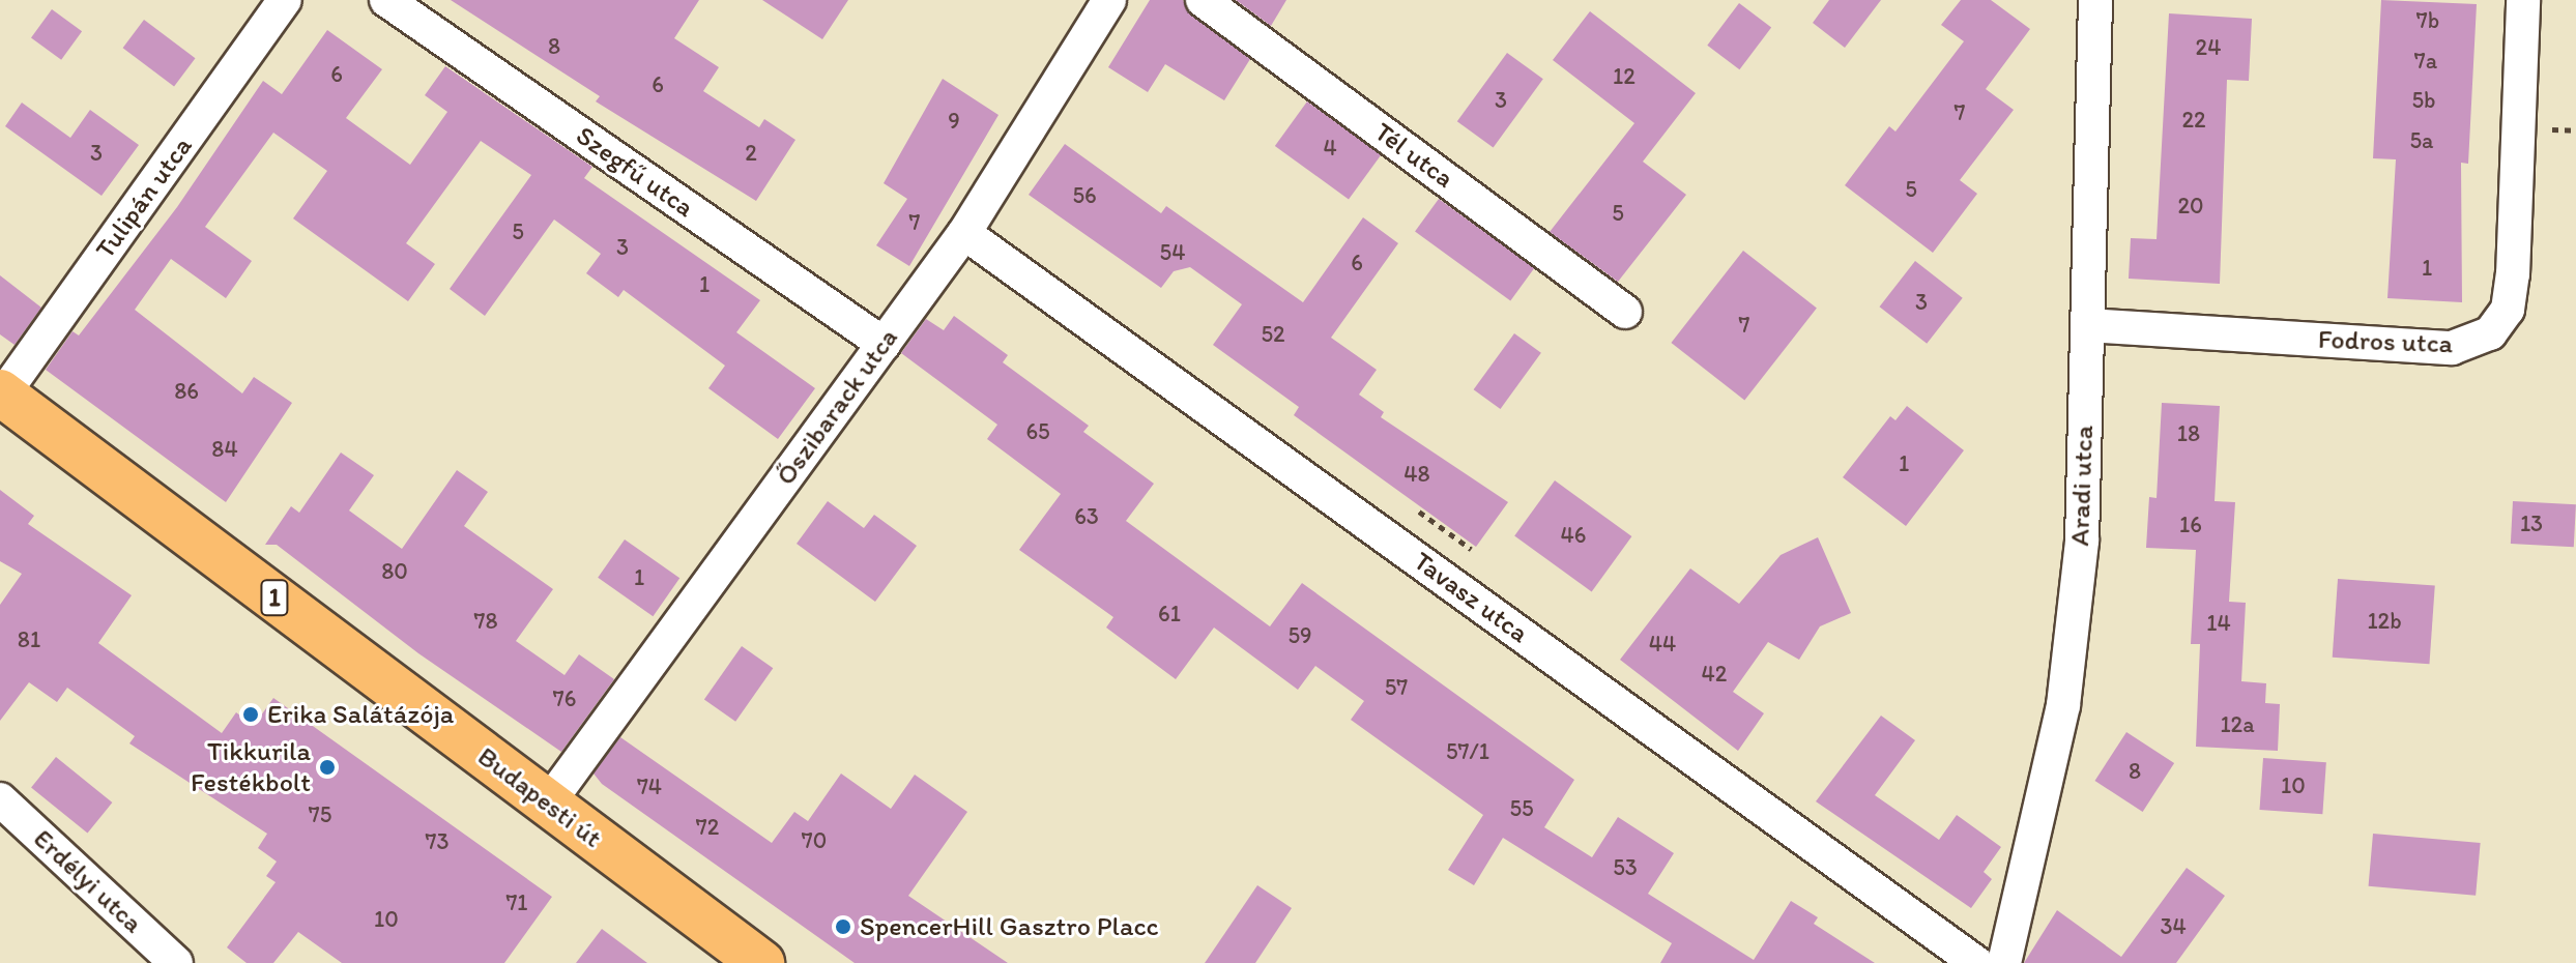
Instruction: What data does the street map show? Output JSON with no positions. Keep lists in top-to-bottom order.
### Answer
{
  "streets": {
    "main road": ["1", "Budapesti út"],
    "street": [
      "Tél utca",
      "Szegfű utca",
      "Tulipán utca",
      "Fodros utca",
      "Őszibarack utca",
      "Aradi utca",
      "Tavasz utca",
      "Erdélyi utca"
    ]
  },
  "crossings": [
    ["Szegfű utca", "Őszibarack utca"],
    ["Tulipán utca", "Budapesti út"],
    ["Fodros utca", "Aradi utca"],
    ["Őszibarack utca", "Tavasz utca"],
    ["Őszibarack utca", "Budapesti út"]
  ],
  "places": ["Erika Salátázója", "Tikkurila Festékbolt", "SpencerHill Gasztro Placc"],
  "house_numbers": [
    "7b",
    "8",
    "24",
    "7a",
    "6",
    "12",
    "6",
    "3",
    "5b",
    "7",
    "22",
    "9",
    "5a",
    "4",
    "3",
    "2",
    "5",
    "56",
    "20",
    "5",
    "7",
    "5",
    "3",
    "54",
    "6",
    "1",
    "1",
    "3",
    "7",
    "52",
    "86",
    "65",
    "18",
    "84",
    "1",
    "48",
    "63",
    "13",
    "16",
    "46",
    "80",
    "1",
    "61",
    "78",
    "12b",
    "14",
    "59",
    "81",
    "44",
    "42",
    "57",
    "76",
    "12a",
    "57/1",
    "8",
    "10",
    "74",
    "55",
    "75",
    "72",
    "70",
    "73",
    "53",
    "71",
    "10",
    "34"
  ]
}
